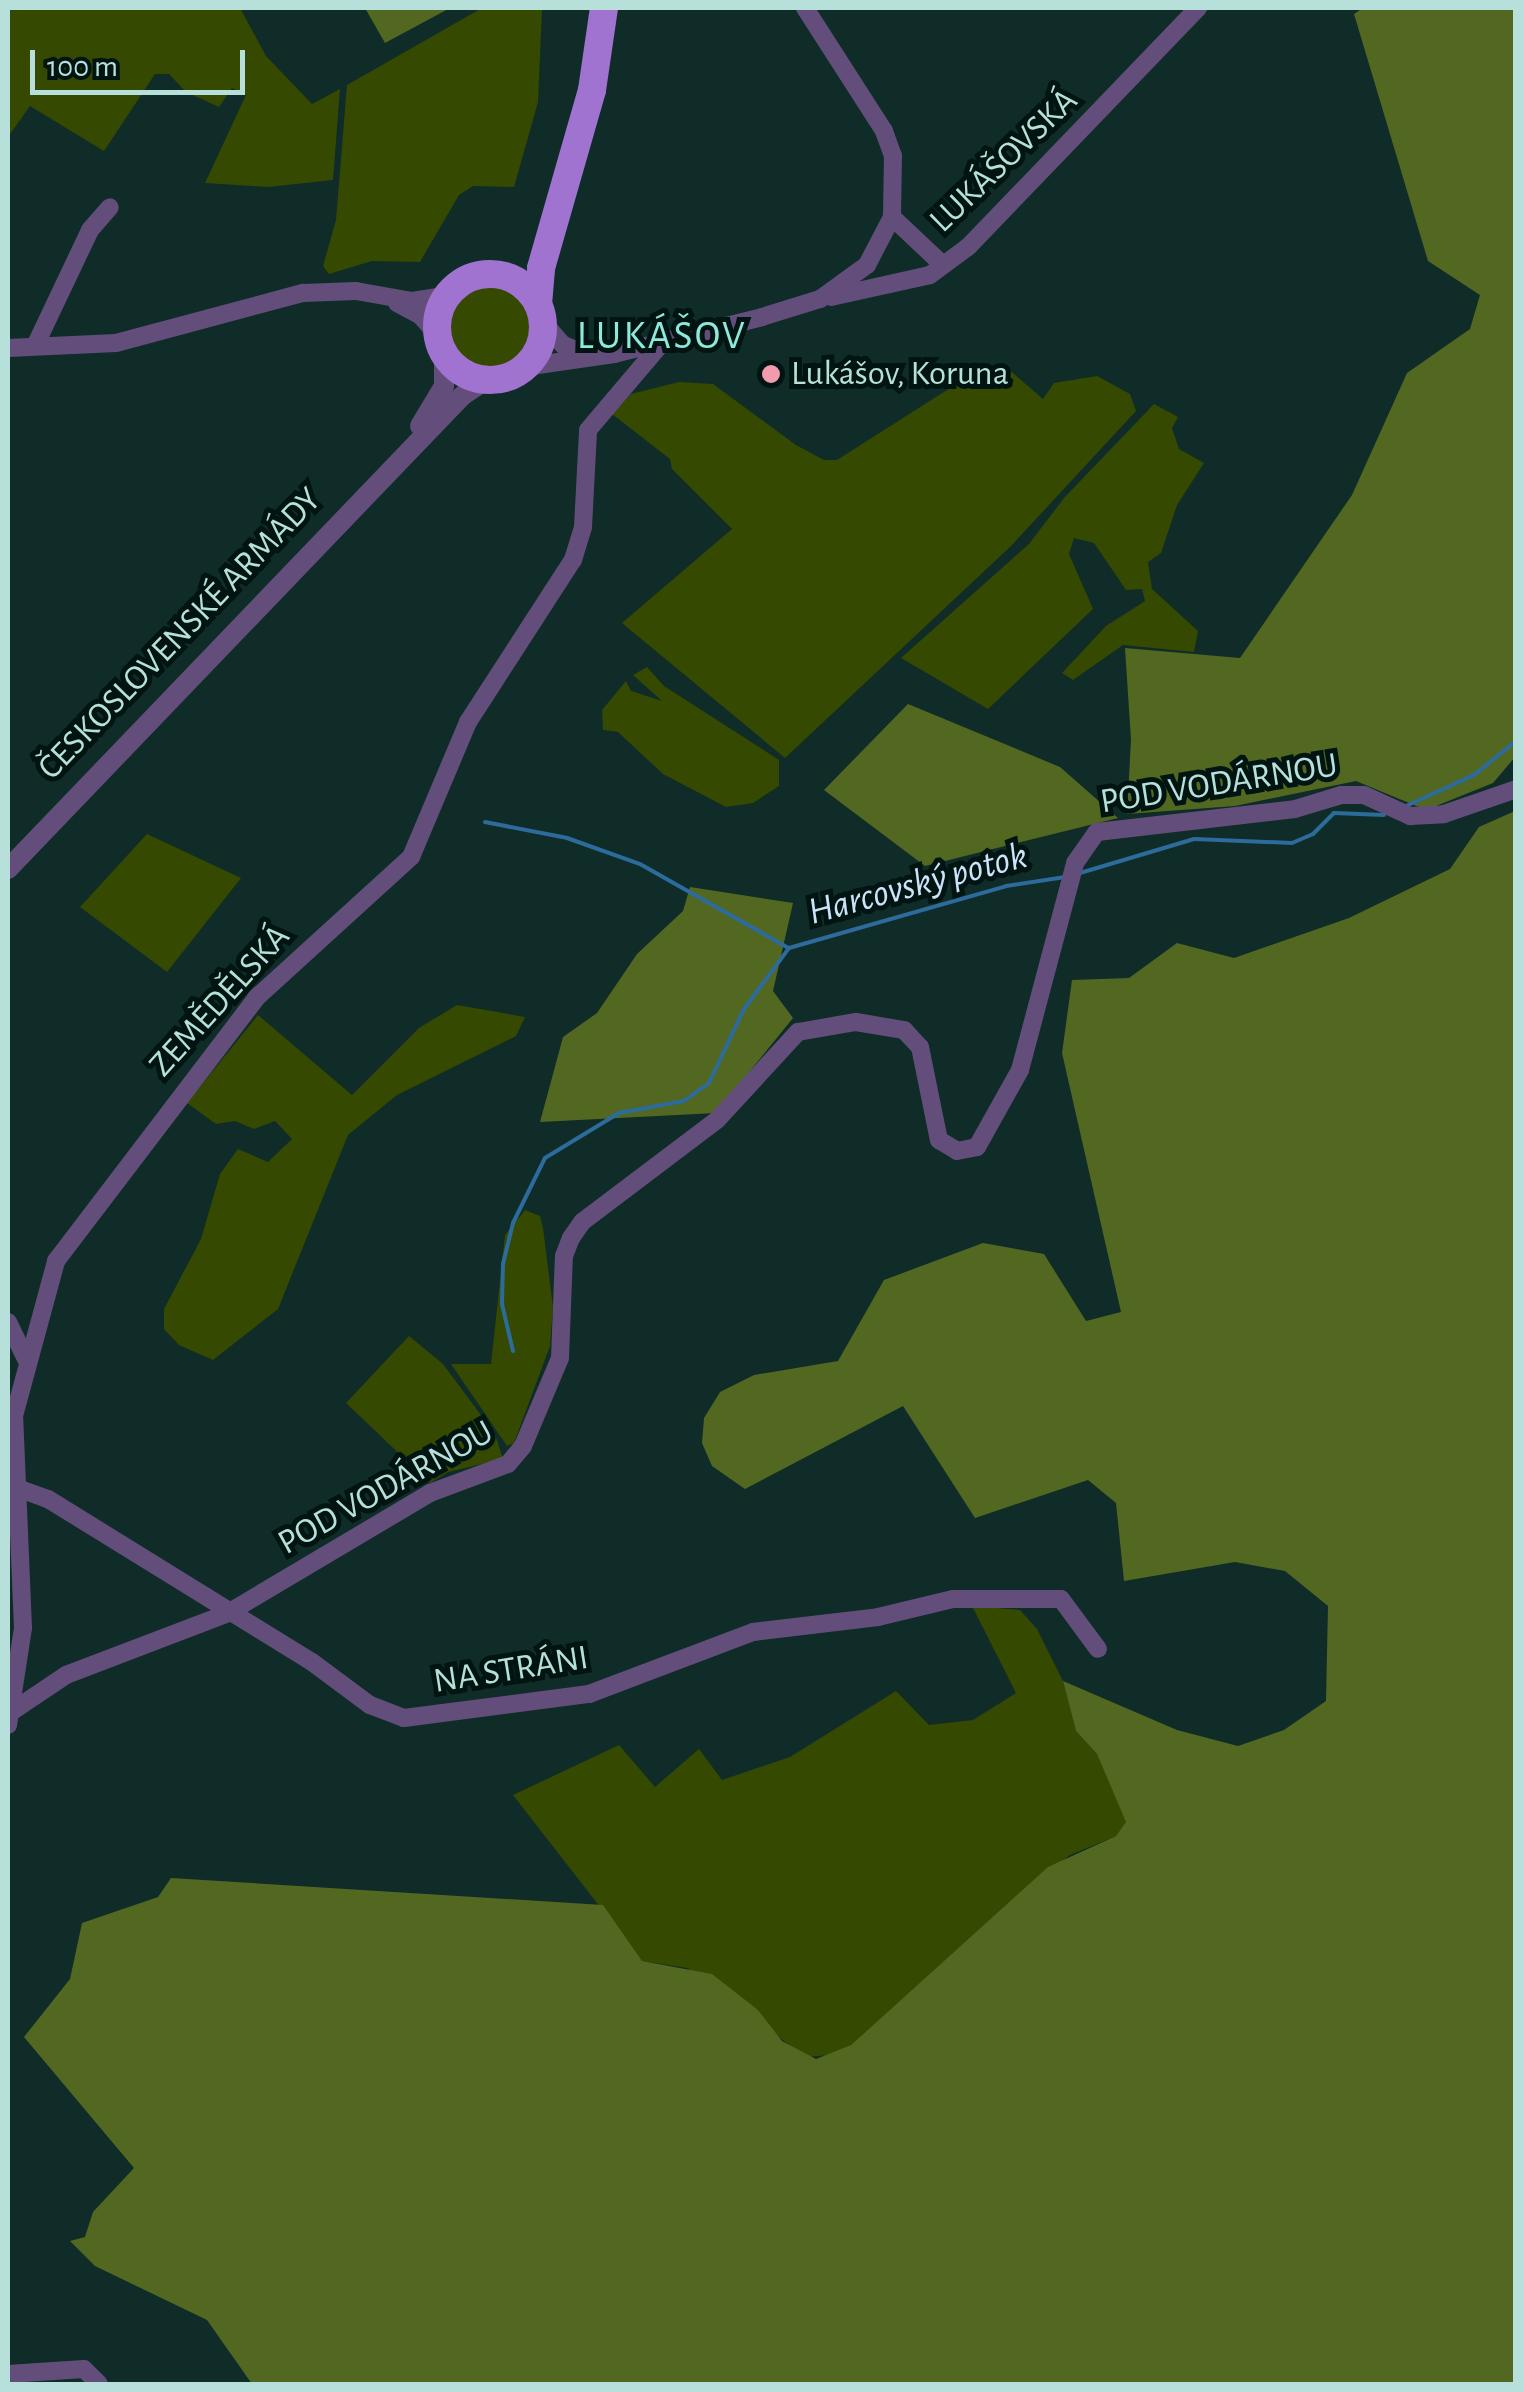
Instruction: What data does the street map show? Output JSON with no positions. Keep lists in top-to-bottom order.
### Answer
{
  "streets": {
    "main road": ["ČESKOSLOVENSKÉ ARMÁDY"],
    "street": [
      "LUKÁŠOVSKÁ",
      "POD VODÁRNOU",
      "ZEMĚDĚLSKÁ",
      "NA STRÁNI"
    ]
  },
  "crossings": [
    ["LUKÁŠOVSKÁ", "ČESKOSLOVENSKÉ ARMÁDY"],
    ["ČESKOSLOVENSKÉ ARMÁDY", "ZEMĚDĚLSKÁ"],
    ["POD VODÁRNOU", "ZEMĚDĚLSKÁ"],
    ["POD VODÁRNOU", "NA STRÁNI"],
    ["ZEMĚDĚLSKÁ", "NA STRÁNI"]
  ],
  "districts": ["LUKÁŠOV"],
  "water": ["Harcovský potok"],
  "places": ["Lukášov, Koruna"],
  "scale_bar": "100 m"
}
